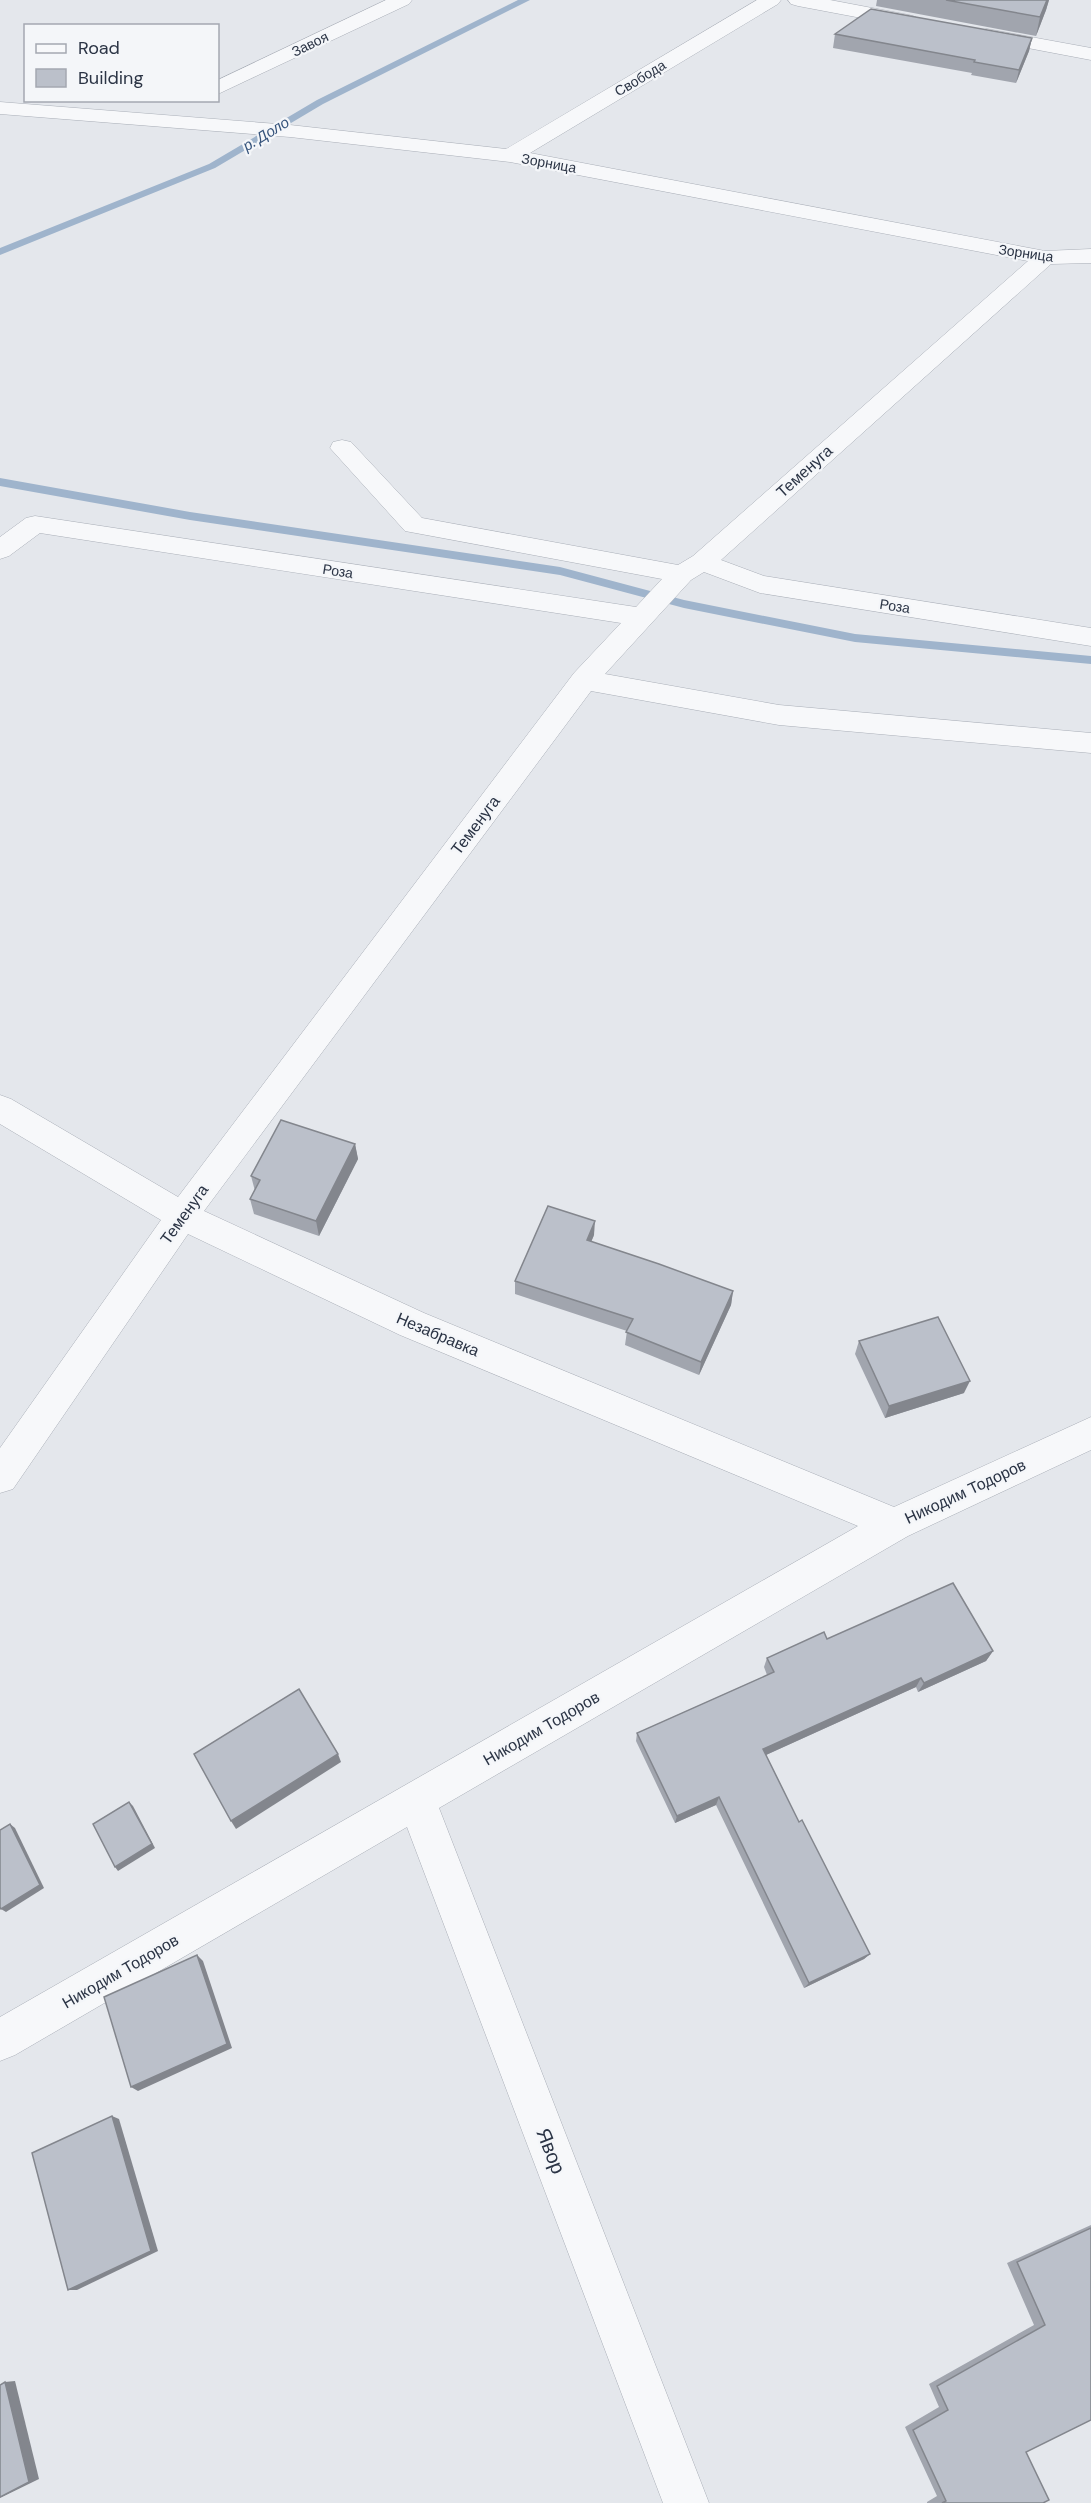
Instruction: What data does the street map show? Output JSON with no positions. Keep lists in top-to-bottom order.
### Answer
{
  "streets": {
    "street": [
      "Завоя",
      "Свобода",
      "Зорница",
      "Теменуга",
      "Роза",
      "Незабравка",
      "Никодим Тодоров",
      "Явор"
    ]
  },
  "crossings": [
    ["Свобода", "Зорница"],
    ["Зорница", "Теменуга"],
    ["Теменуга", "Роза"],
    ["Теменуга", "Незабравка"],
    ["Незабравка", "Никодим Тодоров"],
    ["Никодим Тодоров", "Явор"]
  ],
  "water": ["р. Доло"],
  "legend": ["Road", "Building"]
}
